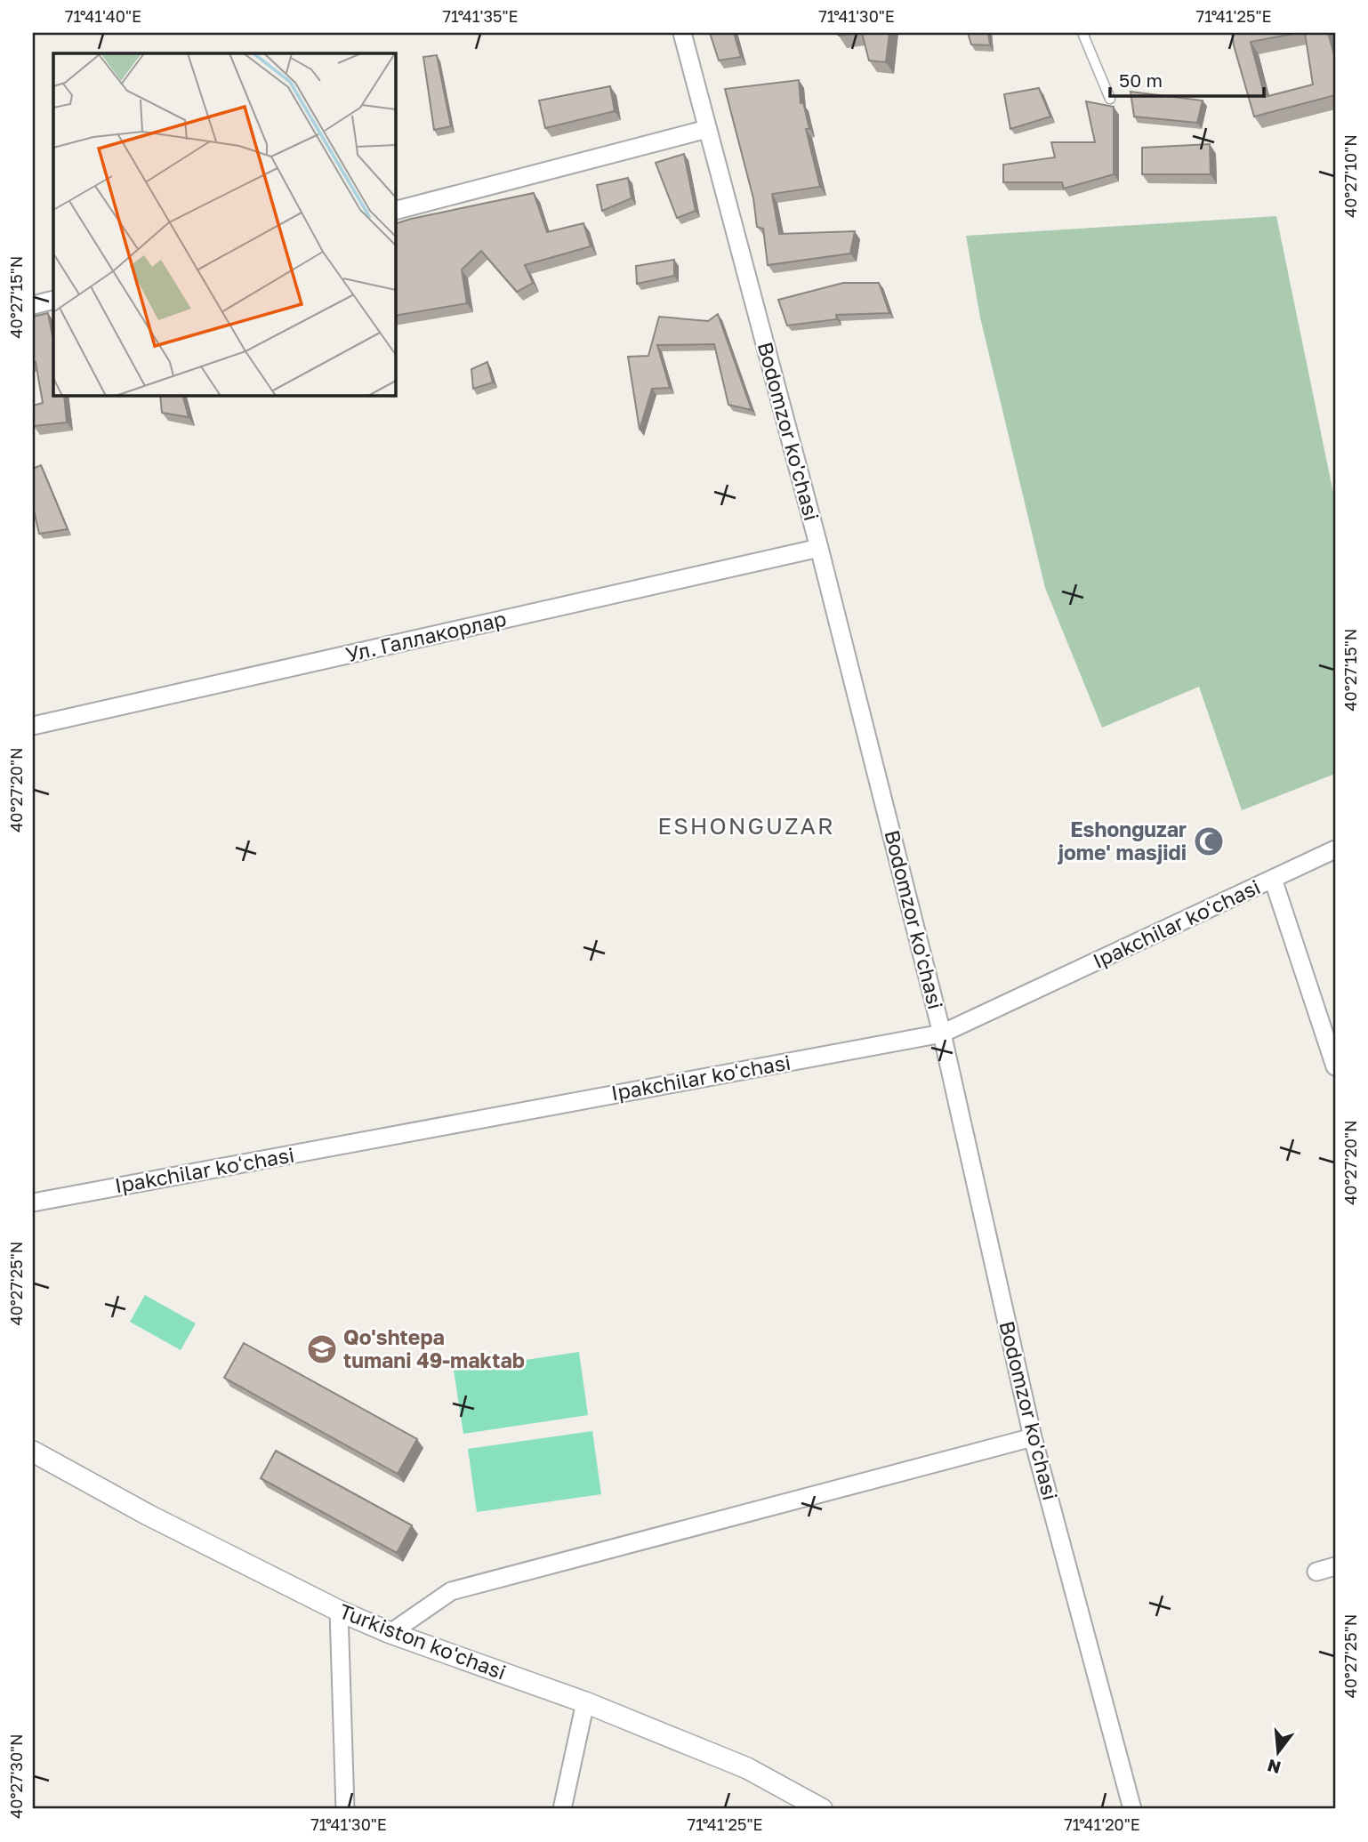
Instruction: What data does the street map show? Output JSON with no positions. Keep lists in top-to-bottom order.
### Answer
{
  "streets": {
    "street": [
      "Bodomzor ko'chasi",
      "Ул. Галлакорлар",
      "Ipakchilar koʻchasi",
      "Turkiston ko'chasi"
    ]
  },
  "crossings": [
    ["Bodomzor ko'chasi", "Ул. Галлакорлар"],
    ["Bodomzor ko'chasi", "Ipakchilar koʻchasi"]
  ],
  "districts": ["ESHONGUZAR"],
  "places": {
    "mosque": ["Eshonguzar jome' masjidi"],
    "school or university": ["Qo'shtepa tumani 49-maktab"]
  },
  "scale_bar": "50 m",
  "north": "bottom",
  "coordinates": [
    "71°41'40\"E",
    "71°41'35\"E",
    "71°41'30\"E",
    "71°41'25\"E",
    "40°27'10\"N",
    "40°27'15\"N",
    "40°27'20\"N",
    "40°27'25\"N",
    "40°27'30\"N",
    "71°41'20\"E"
  ]
}
